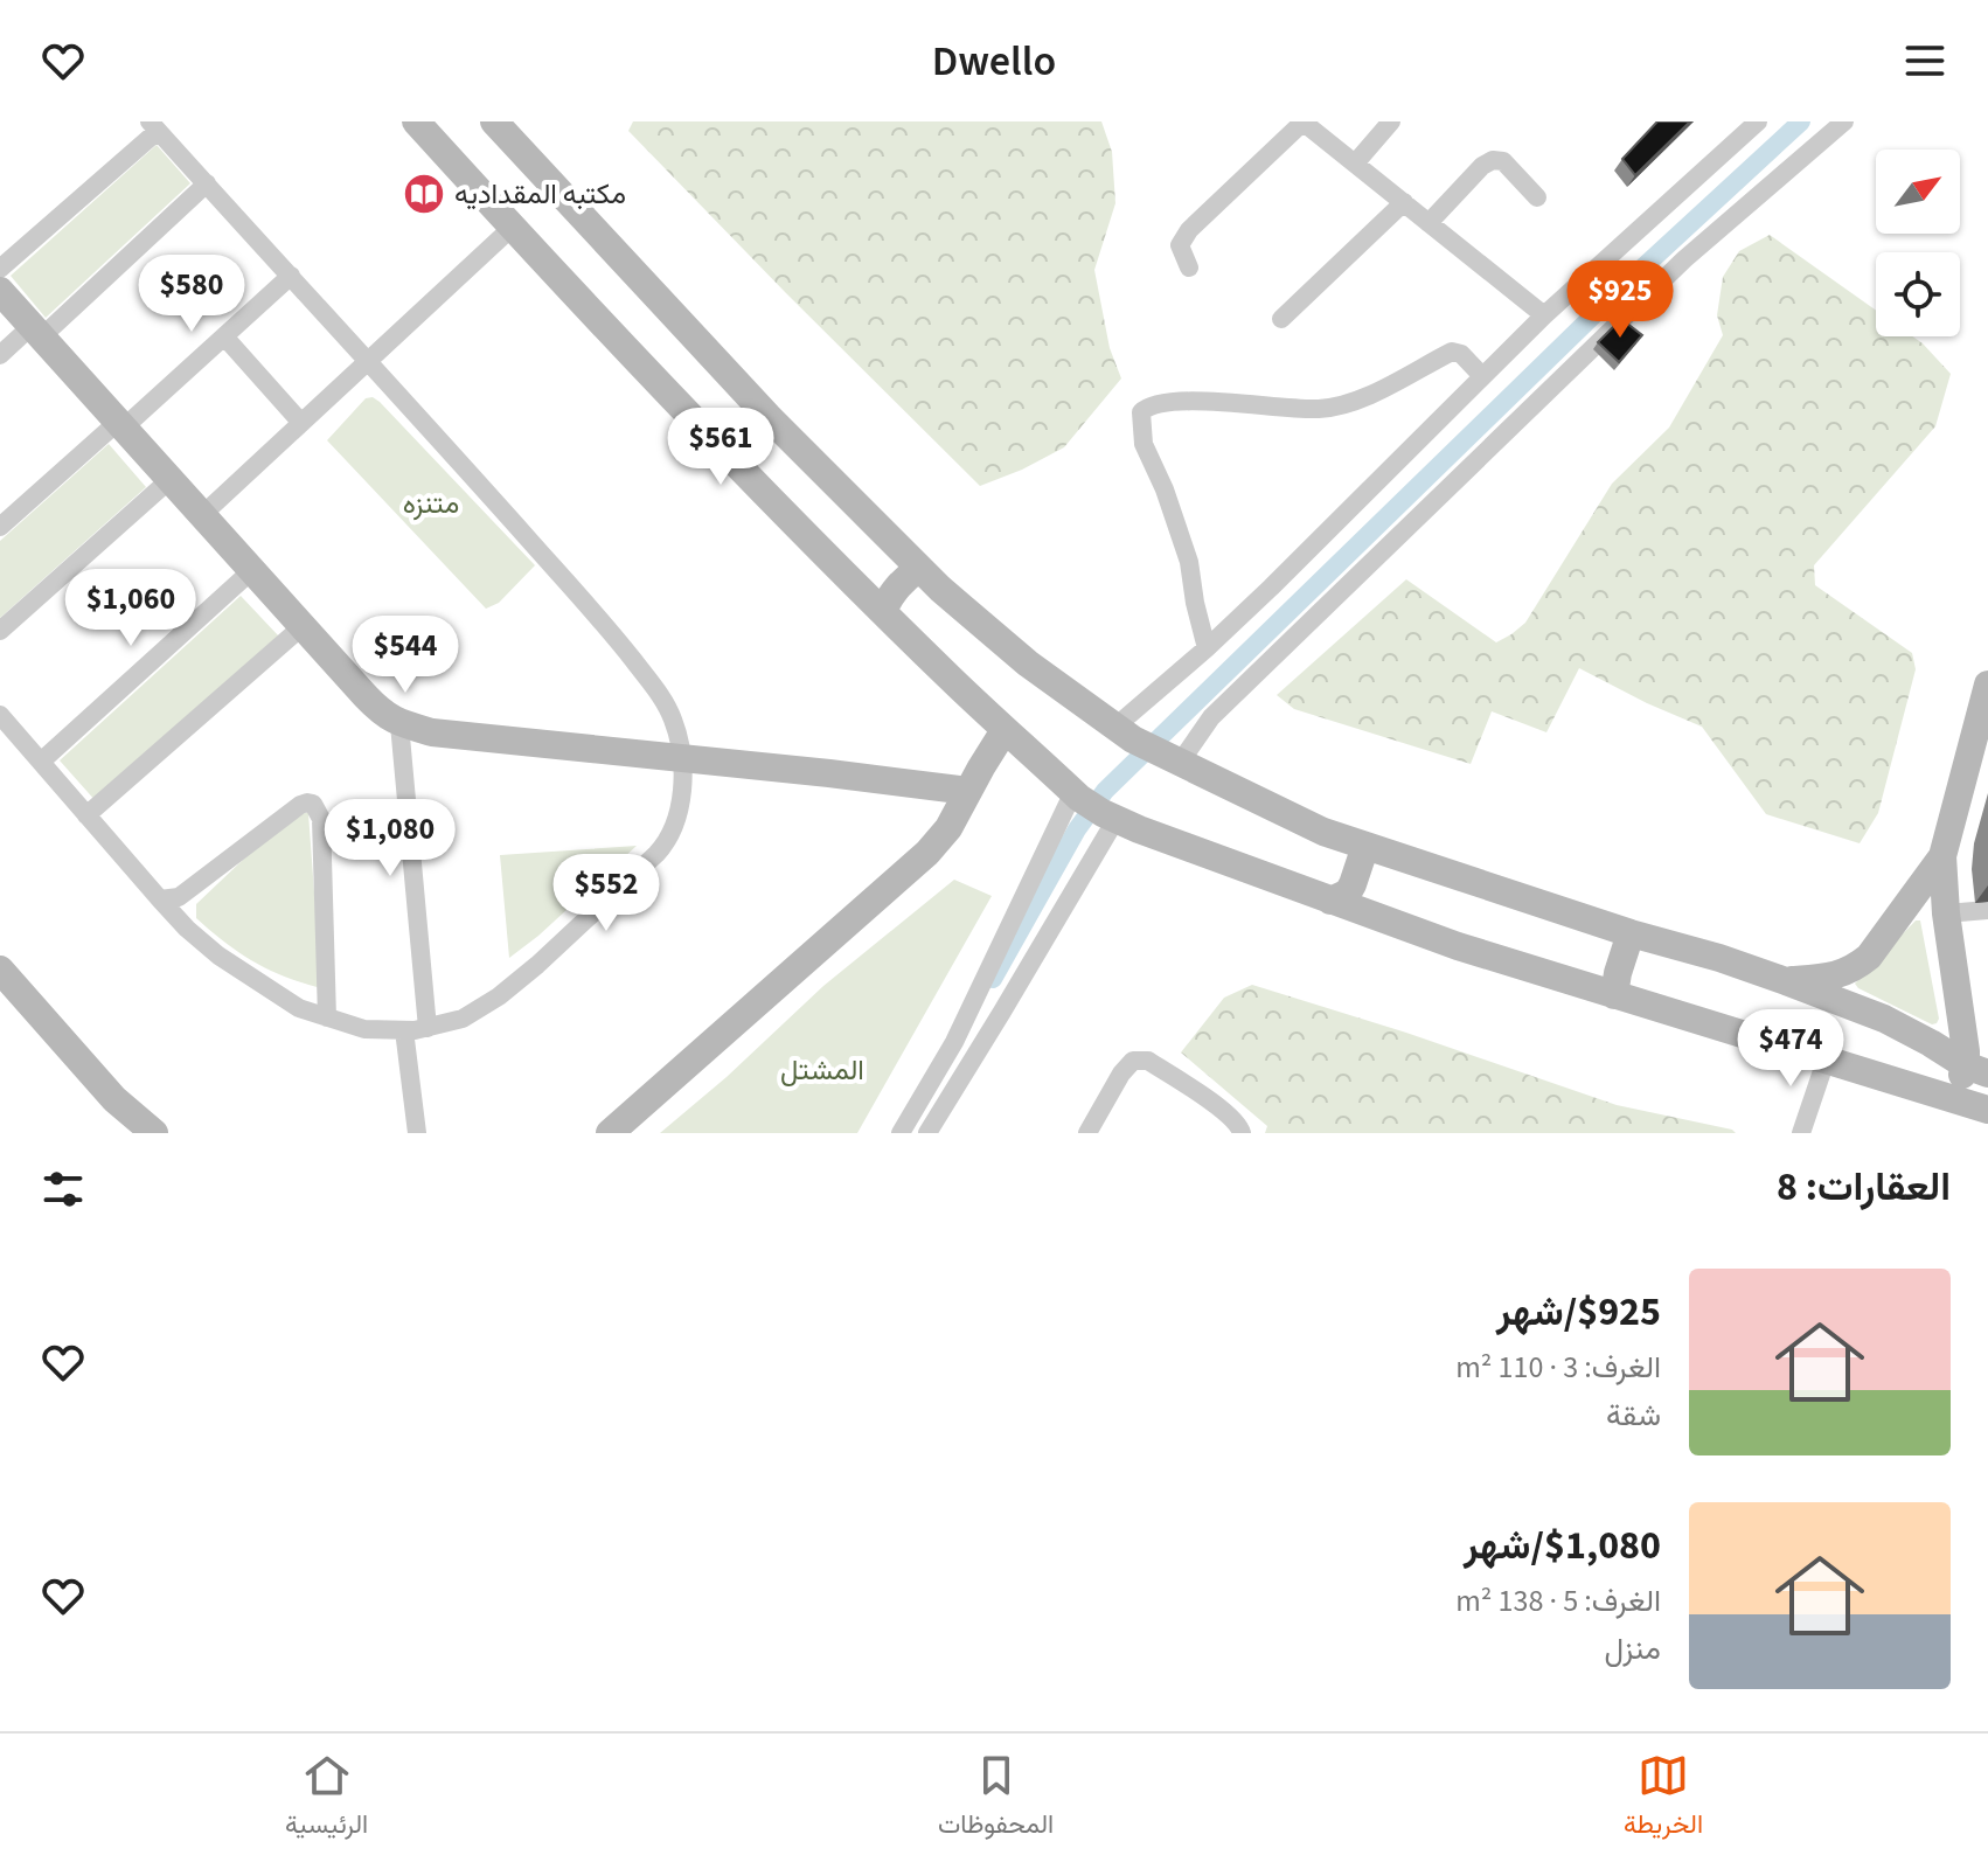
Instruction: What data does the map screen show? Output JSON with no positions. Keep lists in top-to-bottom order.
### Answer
{
  "parks": ["متنزه", "المشتل"],
  "places": {
    "library": ["مكتبه المقداديه"]
  },
  "north": "top right",
  "page": {
    "header": "Dwello",
    "price": [
      "$580",
      "$925",
      "$561",
      "$1,060",
      "$544",
      "$1,080",
      "$552",
      "$474"
    ],
    "heading": "العقارات: 8",
    "list": [
      {
        "name": "$925/شهر",
        "note": "الغرف: 3 · 110 m² · شقة"
      },
      {
        "name": "$1,080/شهر",
        "note": "الغرف: 5 · 138 m² · منزل"
      }
    ],
    "tabs": ["الخريطة", "المحفوظات", "الرئيسية"]
  }
}
